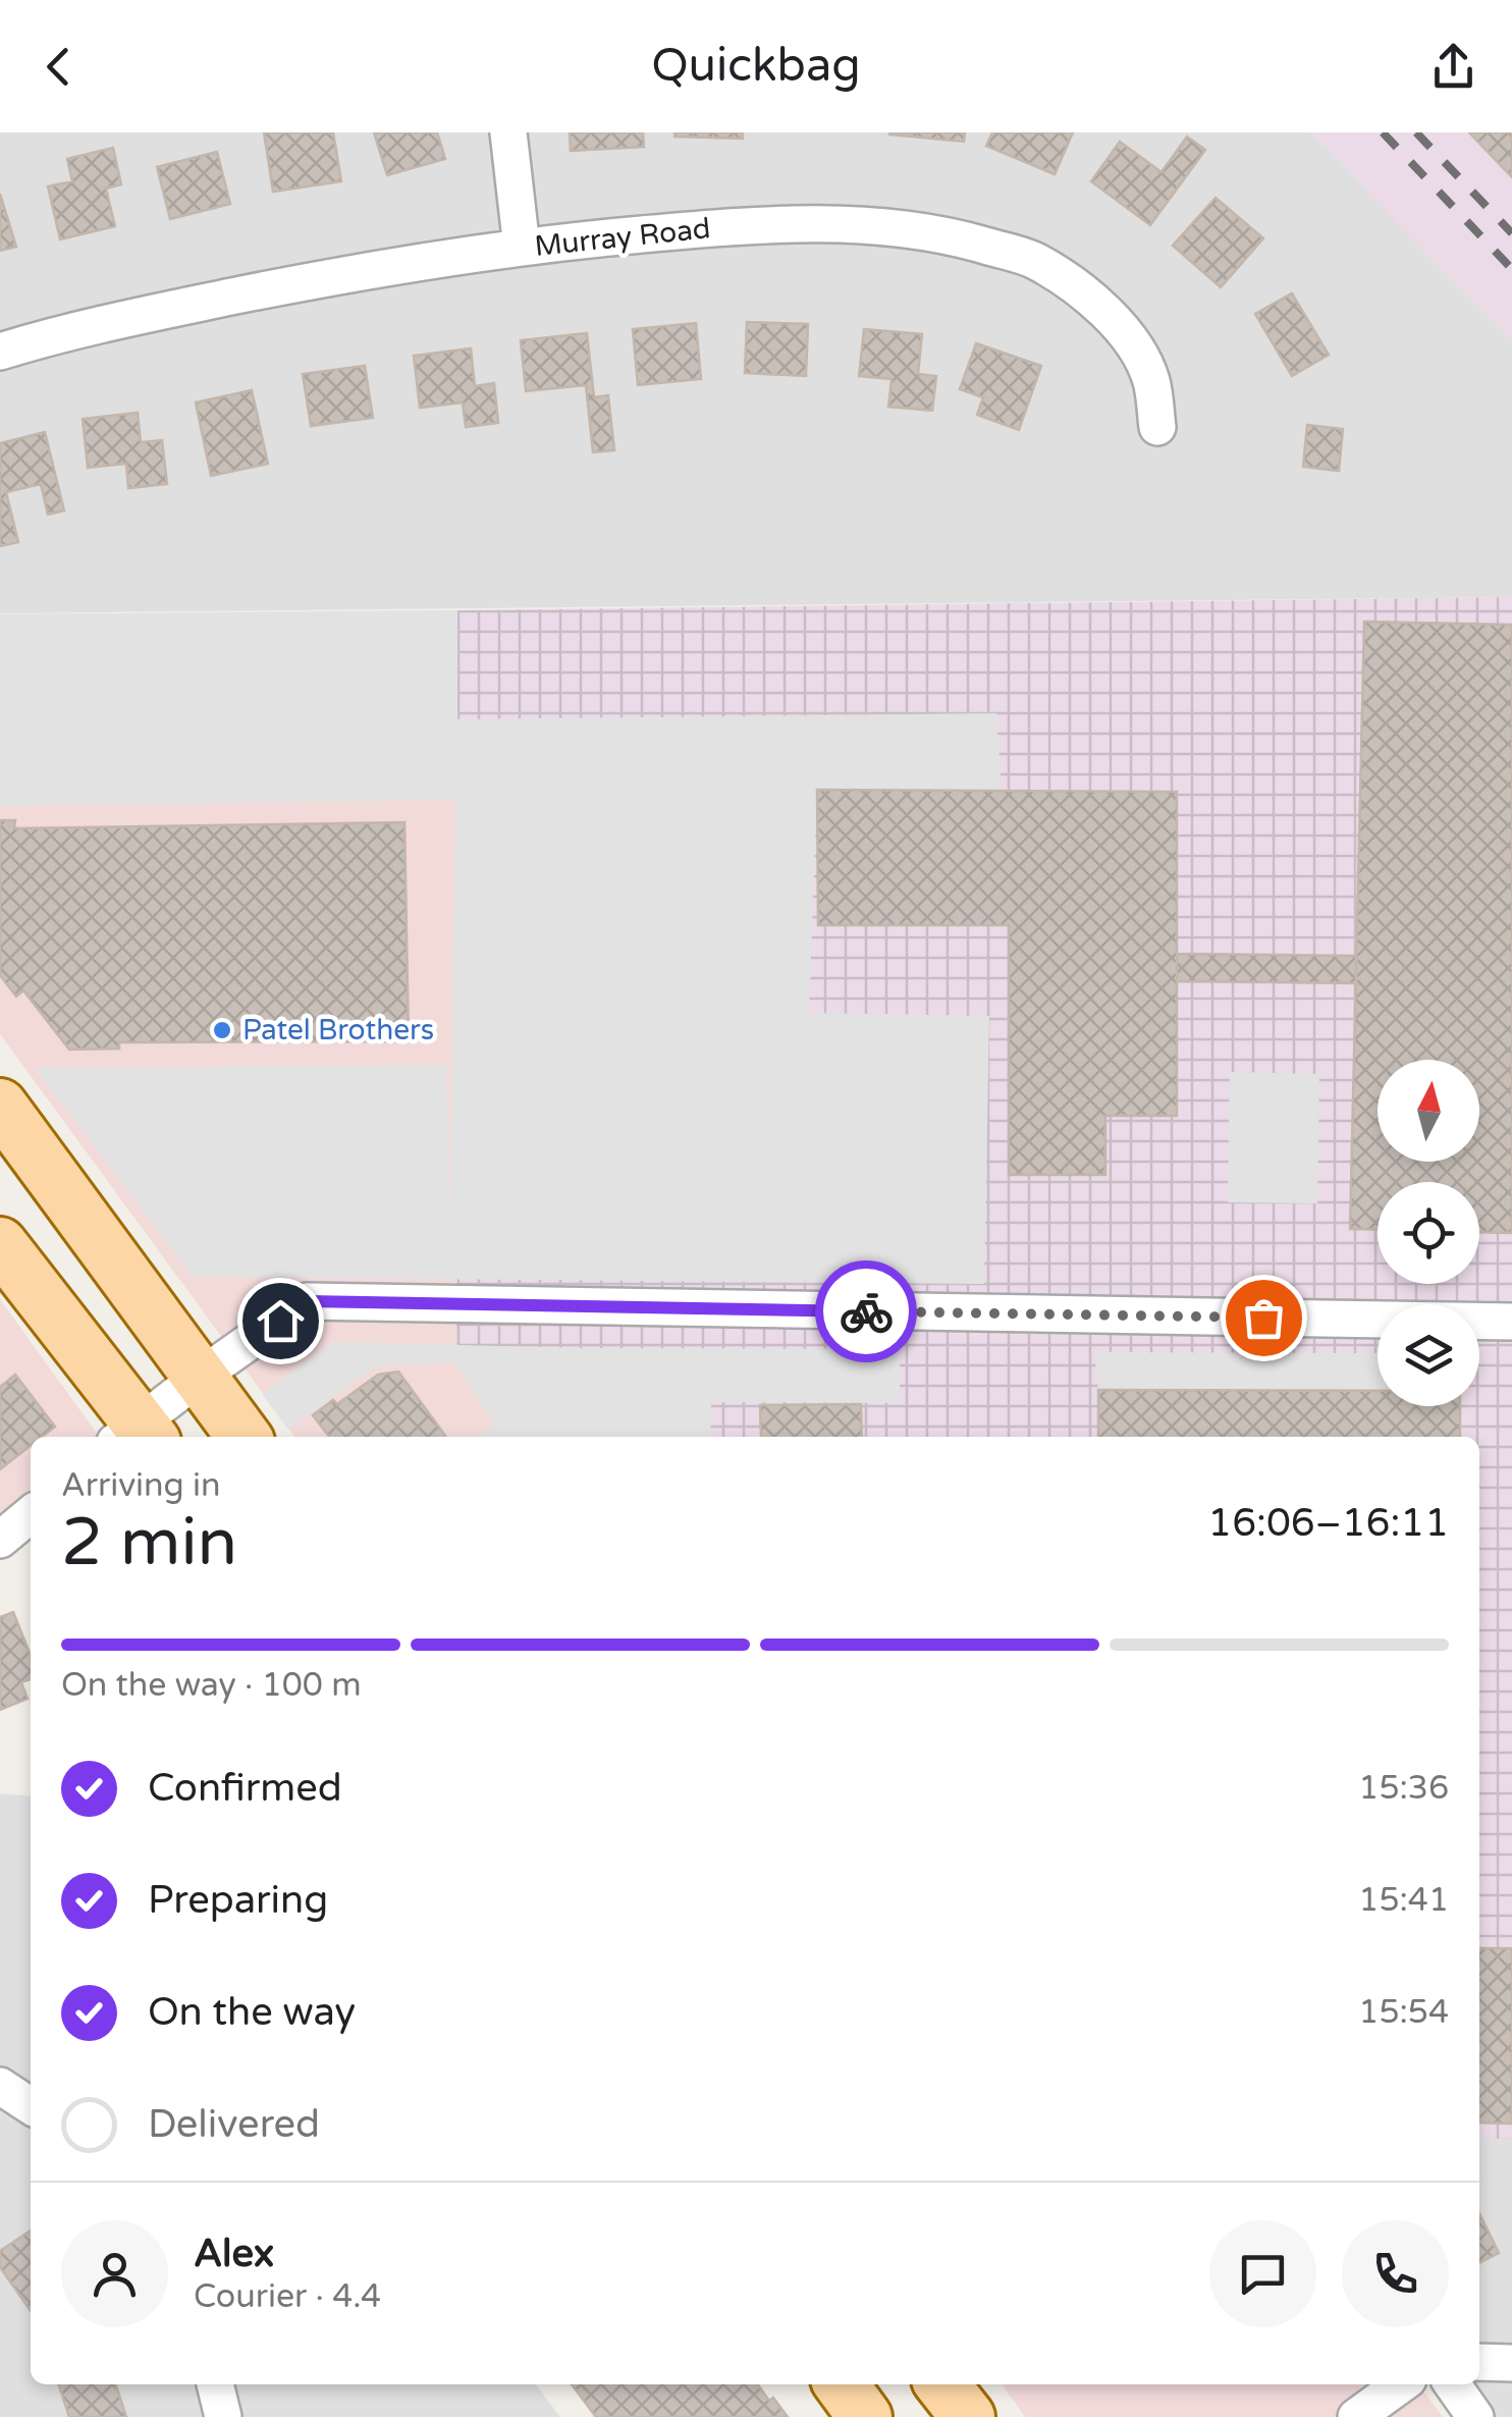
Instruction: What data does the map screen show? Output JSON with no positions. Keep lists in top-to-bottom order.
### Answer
{
  "streets": {
    "street": ["Murray Road"]
  },
  "places": ["Patel Brothers"],
  "north": "top",
  "page": {
    "header": "Quickbag",
    "heading": ["2 min", "Arriving in", "16:06–16:11"],
    "panel": ["Alex", "Courier · 4.4"],
    "bar": "On the way · 100 m",
    "list": [
      ["Confirmed", "15:36"],
      ["Preparing", "15:41"],
      ["On the way", "15:54"],
      "Delivered"
    ]
  }
}
